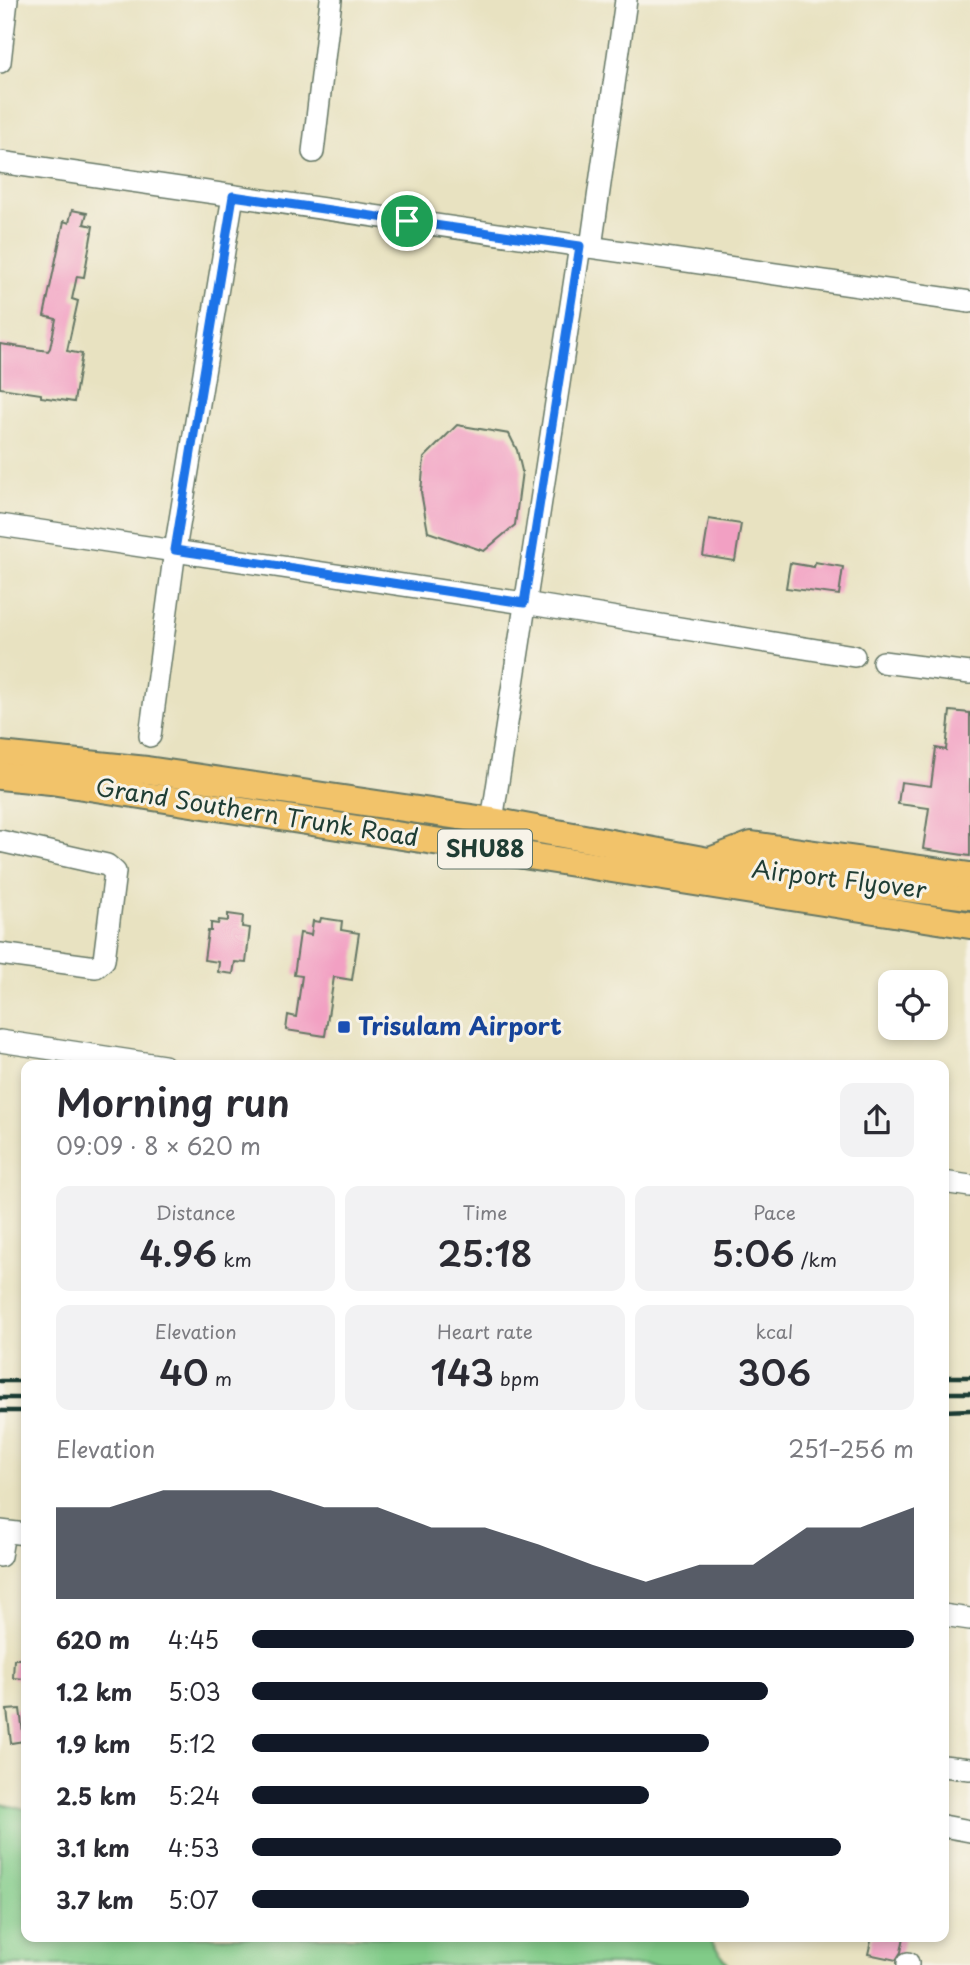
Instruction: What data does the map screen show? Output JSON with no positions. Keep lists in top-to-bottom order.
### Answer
{
  "streets": {
    "main road": ["Grand Southern Trunk Road", "SHU88", "Airport Flyover"]
  },
  "crossings": [
    ["Grand Southern Trunk Road", "Airport Flyover"]
  ],
  "places": {
    "transit": ["Trisulam Airport"]
  },
  "page": {
    "heading": ["Morning run", "09:09 · 8 × 620 m"],
    "stats": [
      ["Distance", "4.96 km"],
      ["Time", "25:18"],
      ["Pace", "5:06 /km"],
      ["Elevation", "40 m"],
      ["Heart rate", "143 bpm"],
      ["kcal", "306"]
    ],
    "chart": ["Elevation", "251–256 m"],
    "list": [
      {
        "name": "620 m",
        "note": "4:45"
      },
      {
        "name": "1.2 km",
        "note": "5:03"
      },
      {
        "name": "1.9 km",
        "note": "5:12"
      },
      {
        "name": "2.5 km",
        "note": "5:24"
      },
      {
        "name": "3.1 km",
        "note": "4:53"
      },
      {
        "name": "3.7 km",
        "note": "5:07"
      }
    ]
  }
}
